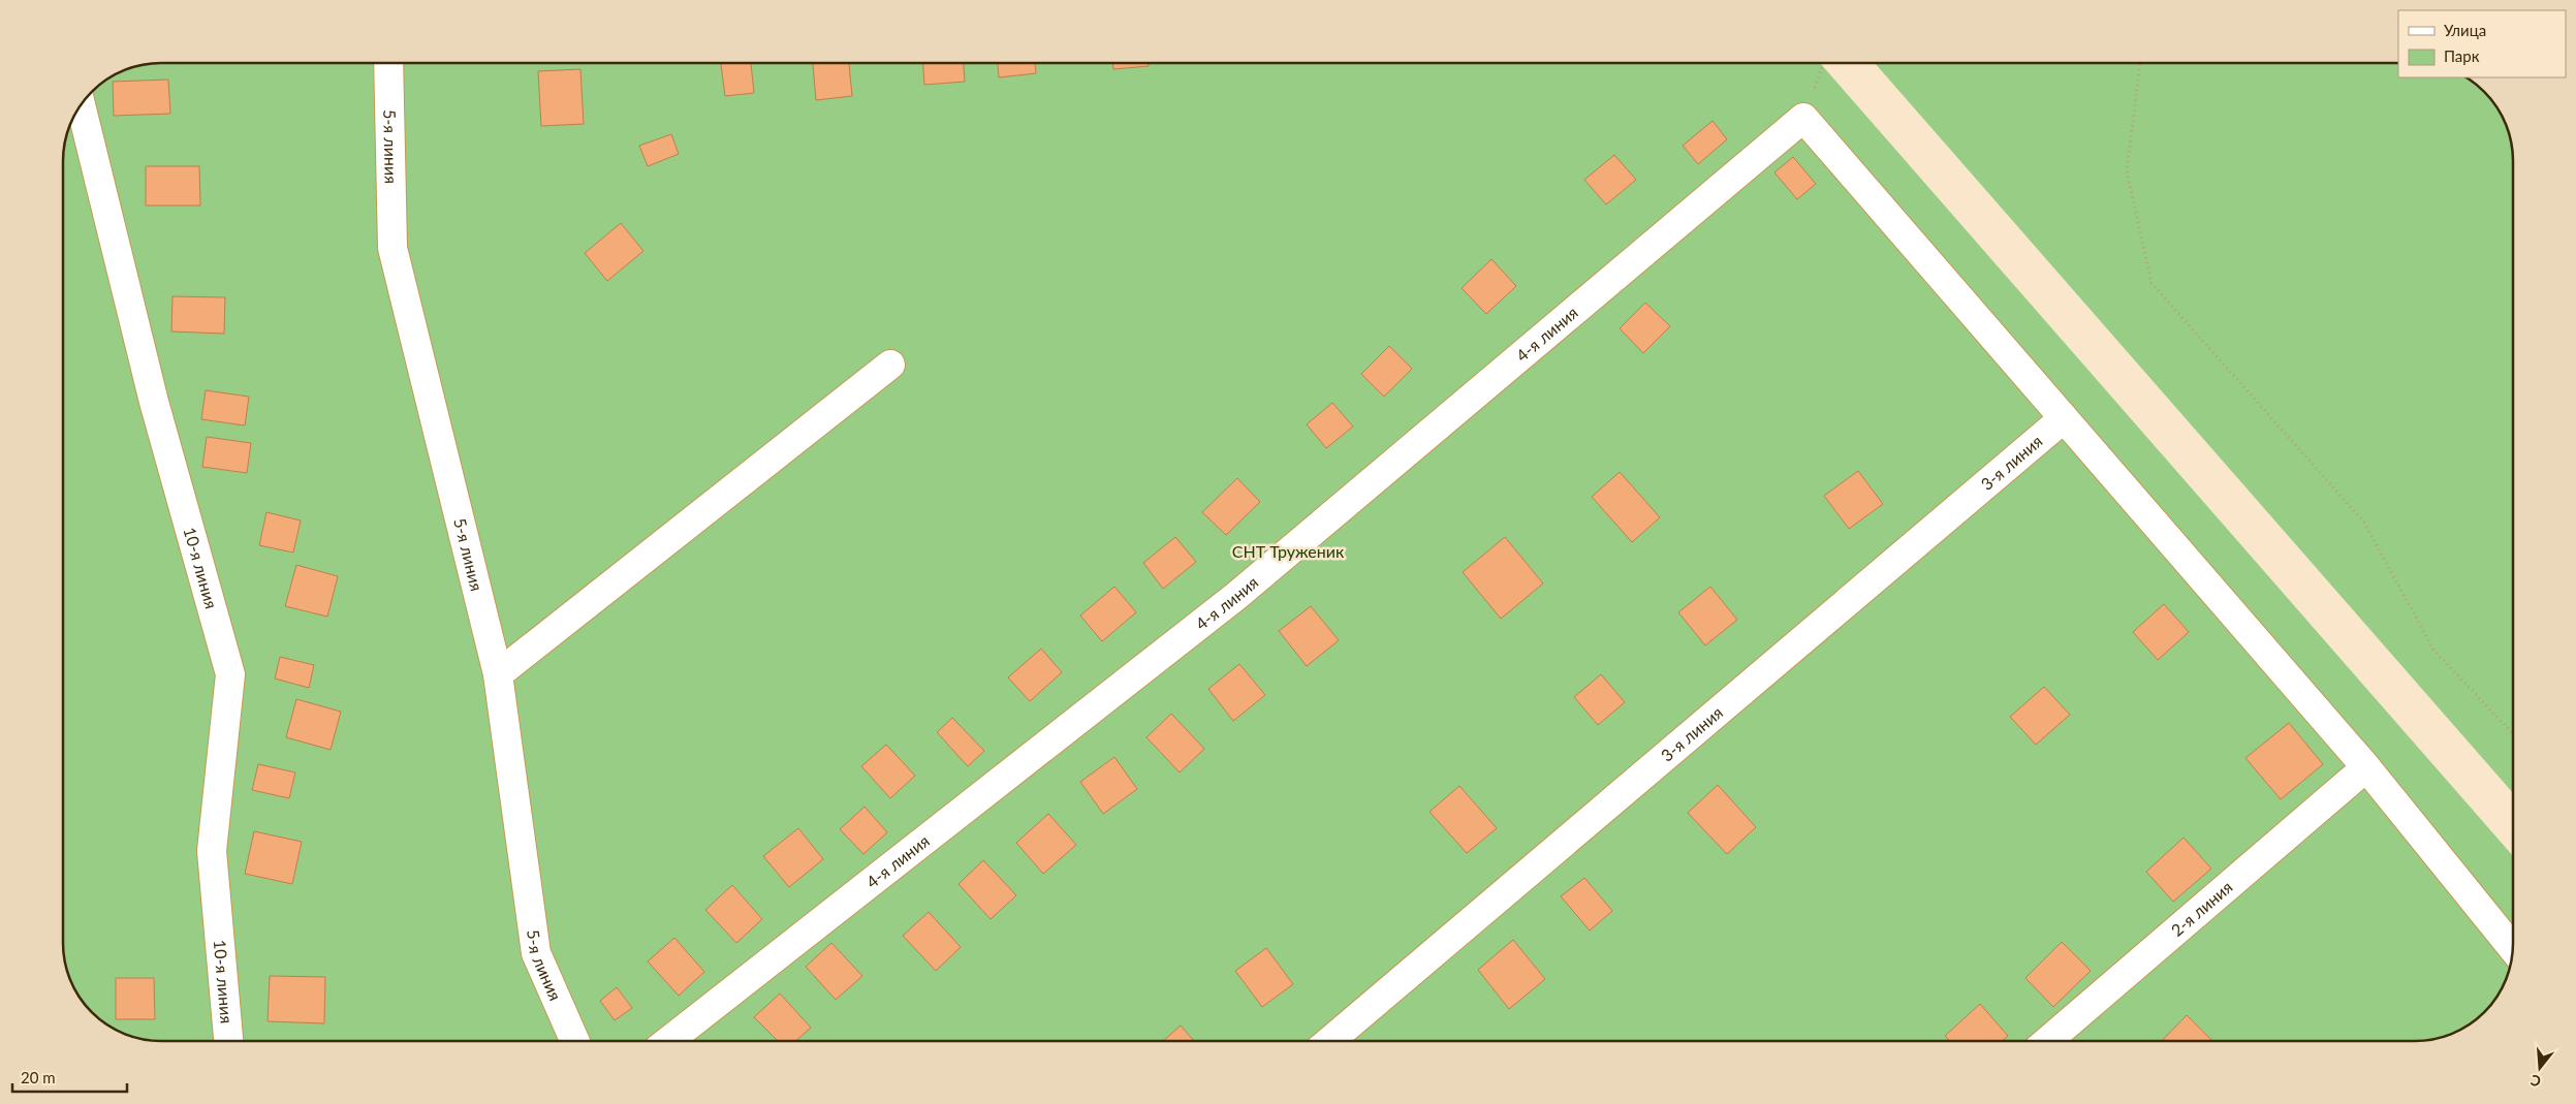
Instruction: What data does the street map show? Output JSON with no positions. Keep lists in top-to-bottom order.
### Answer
{
  "streets": {
    "street": [
      "5-я линия",
      "4-я линия",
      "3-я линия",
      "10-я линия",
      "2-я линия"
    ]
  },
  "crossings": [
    ["4-я линия", "3-я линия"]
  ],
  "parks": ["СНТ Труженик"],
  "legend": ["Улица", "Парк"],
  "scale_bar": "20 m",
  "north": "bottom"
}
